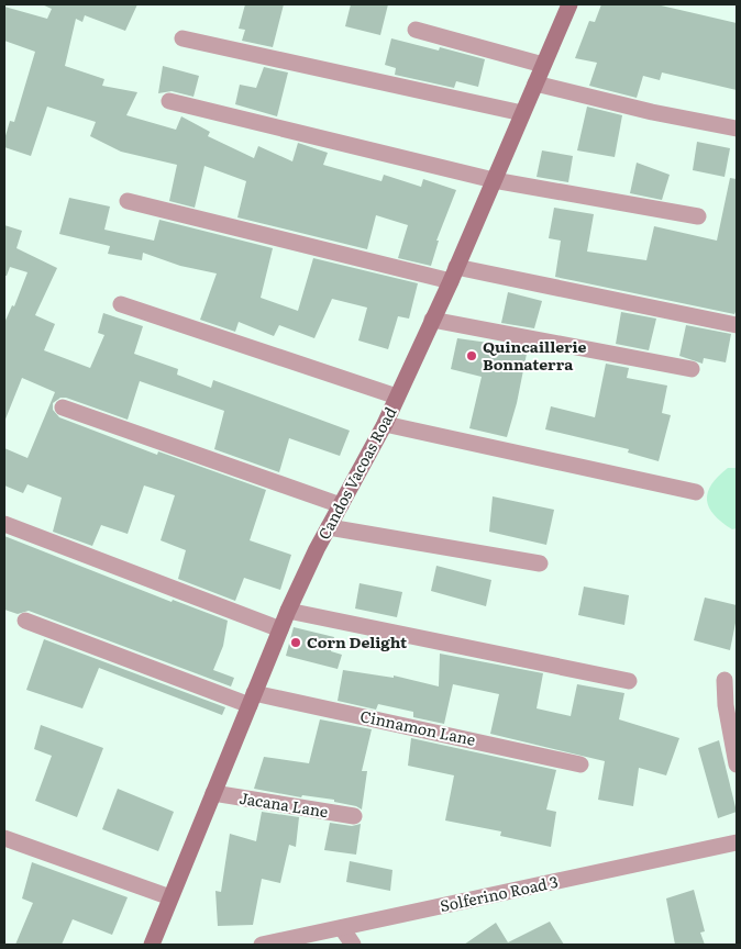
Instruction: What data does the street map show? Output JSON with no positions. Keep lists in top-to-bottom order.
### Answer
{
  "streets": {
    "main road": ["Candos Vacoas Road"],
    "street": ["Cinnamon Lane", "Jacana Lane", "Solferino Road 3"]
  },
  "crossings": [
    ["Candos Vacoas Road", "Cinnamon Lane"],
    ["Candos Vacoas Road", "Jacana Lane"]
  ],
  "places": ["Quincaillerie Bonnaterra", "Corn Delight"]
}
